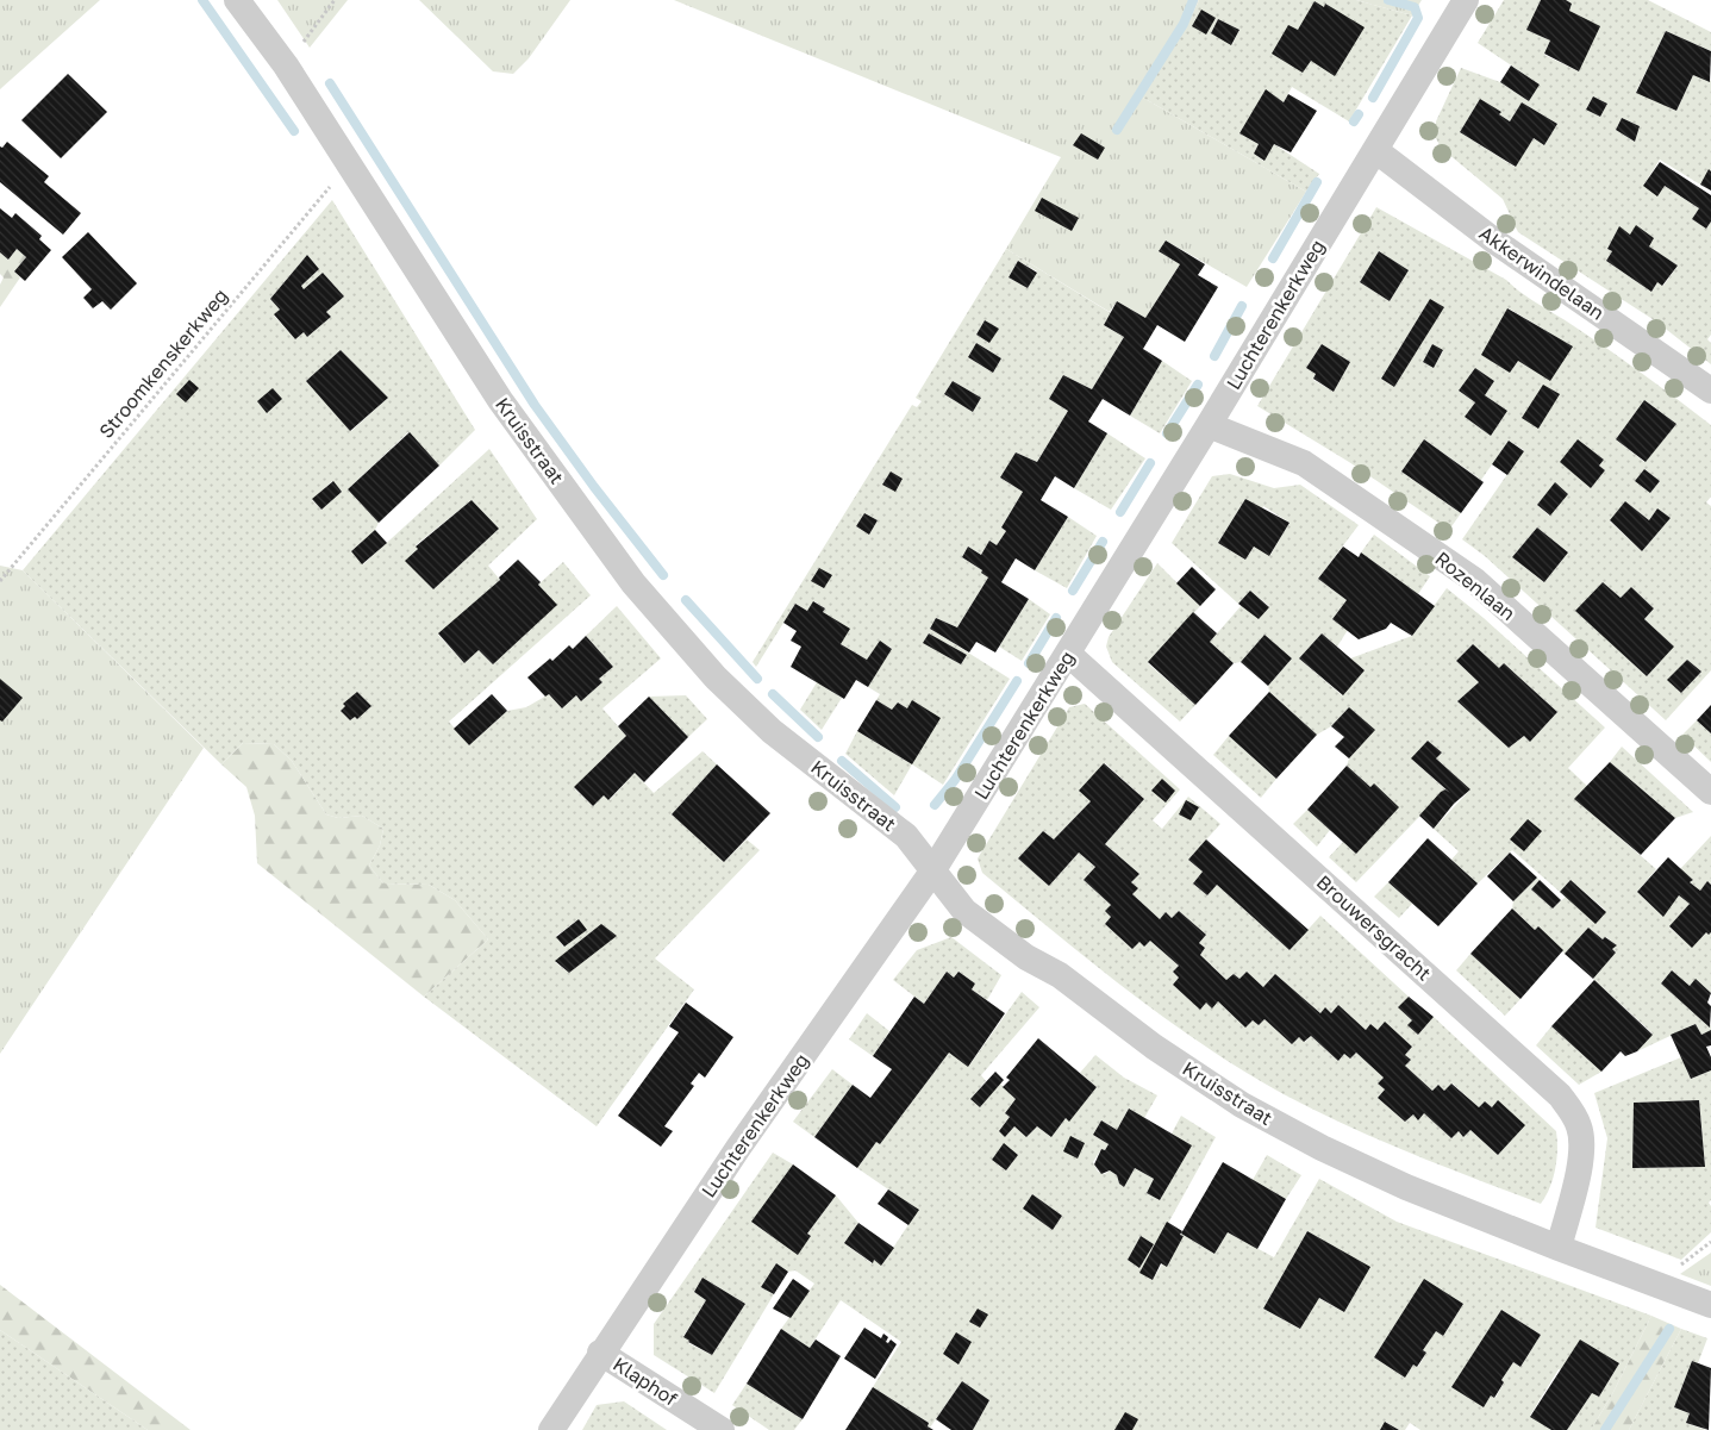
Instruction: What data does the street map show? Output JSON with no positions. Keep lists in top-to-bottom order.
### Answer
{
  "streets": {
    "street": [
      "Akkerwindelaan",
      "Luchterenkerkweg",
      "Kruisstraat",
      "Rozenlaan",
      "Brouwersgracht",
      "Klaphof"
    ],
    "path": ["Stroomkenskerkweg"]
  },
  "crossings": [
    ["Akkerwindelaan", "Luchterenkerkweg"],
    ["Luchterenkerkweg", "Kruisstraat"],
    ["Luchterenkerkweg", "Rozenlaan"],
    ["Luchterenkerkweg", "Brouwersgracht"],
    ["Luchterenkerkweg", "Klaphof"],
    ["Stroomkenskerkweg", "Kruisstraat"],
    ["Kruisstraat", "Brouwersgracht"]
  ]
}
